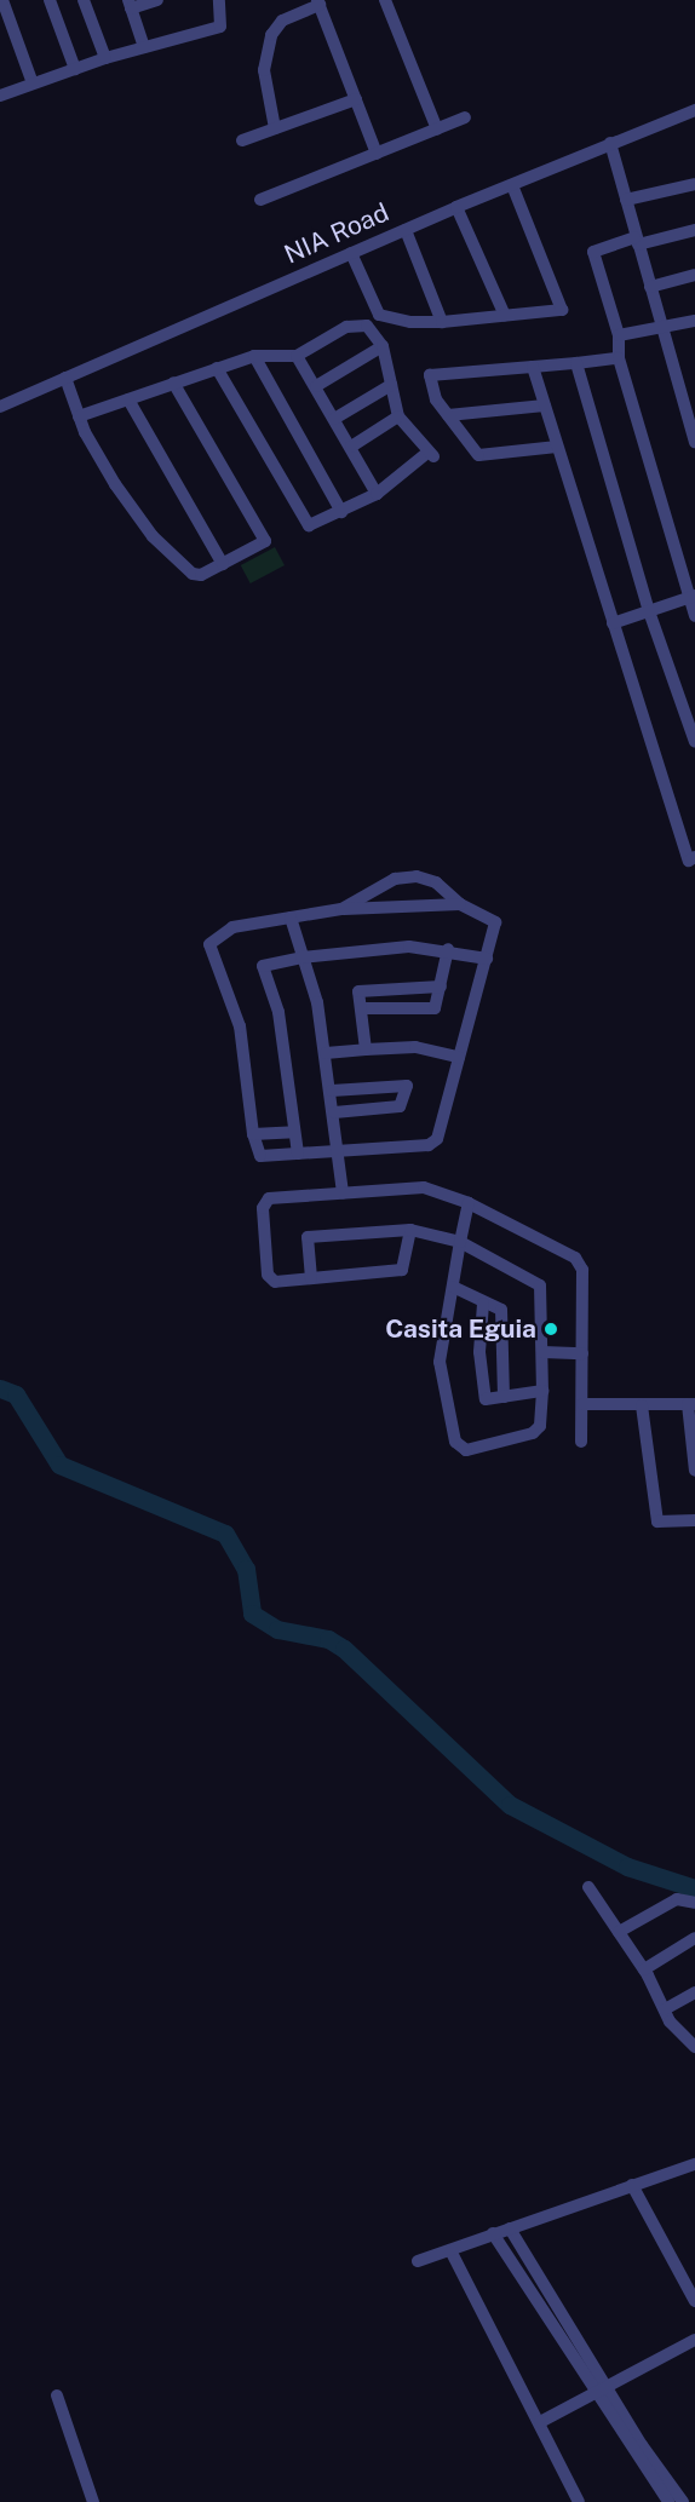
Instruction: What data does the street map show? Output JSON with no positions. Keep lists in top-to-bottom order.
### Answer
{
  "streets": {
    "street": ["NIA Road"]
  },
  "places": ["Casita Eguia"]
}
